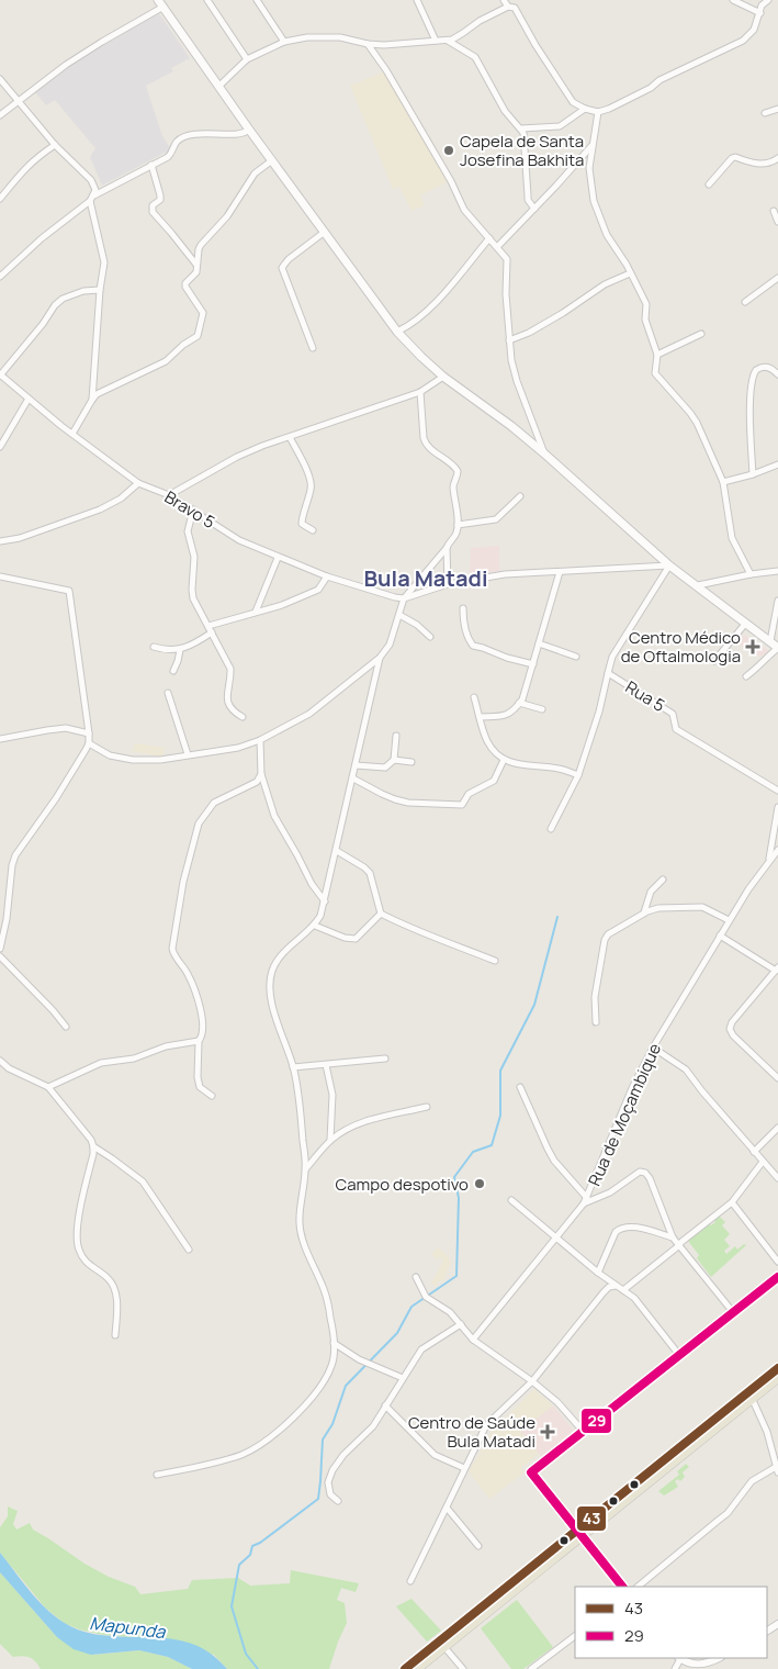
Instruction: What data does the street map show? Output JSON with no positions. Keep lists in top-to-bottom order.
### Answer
{
  "streets": {
    "street": ["Bravo 5", "Rua 5", "Rua de Moçambique"]
  },
  "districts": ["Bula Matadi"],
  "water": ["Mapunda"],
  "places": {
    "other": ["Capela de Santa Josefina Bakhita", "Campo despotivo"],
    "health": ["Centro Médico de Oftalmologia", "Centro de Saúde Bula Matadi"]
  },
  "lines": ["transit line 29", "transit line 43"],
  "legend": ["43", "29"]
}
